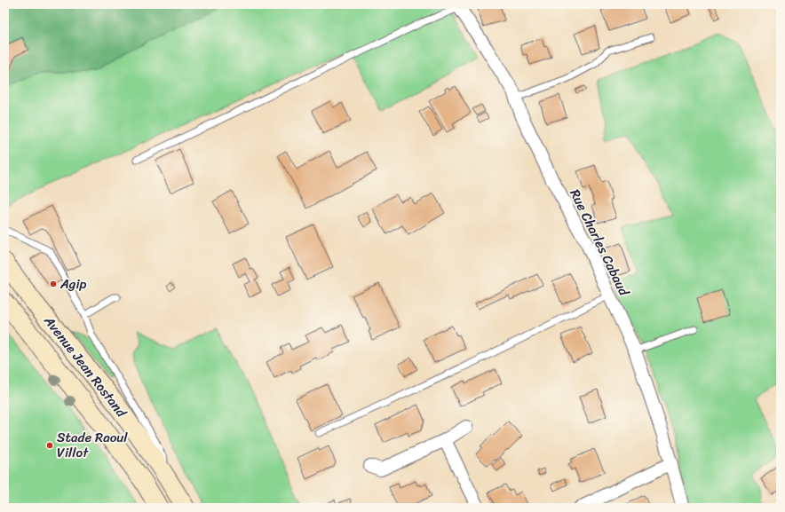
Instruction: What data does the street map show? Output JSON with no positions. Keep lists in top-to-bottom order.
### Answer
{
  "streets": {
    "main road": ["Avenue Jean Rostand"],
    "street": ["Rue Charles Cabaud"]
  },
  "places": ["Agip", "Stade Raoul Villot"]
}
